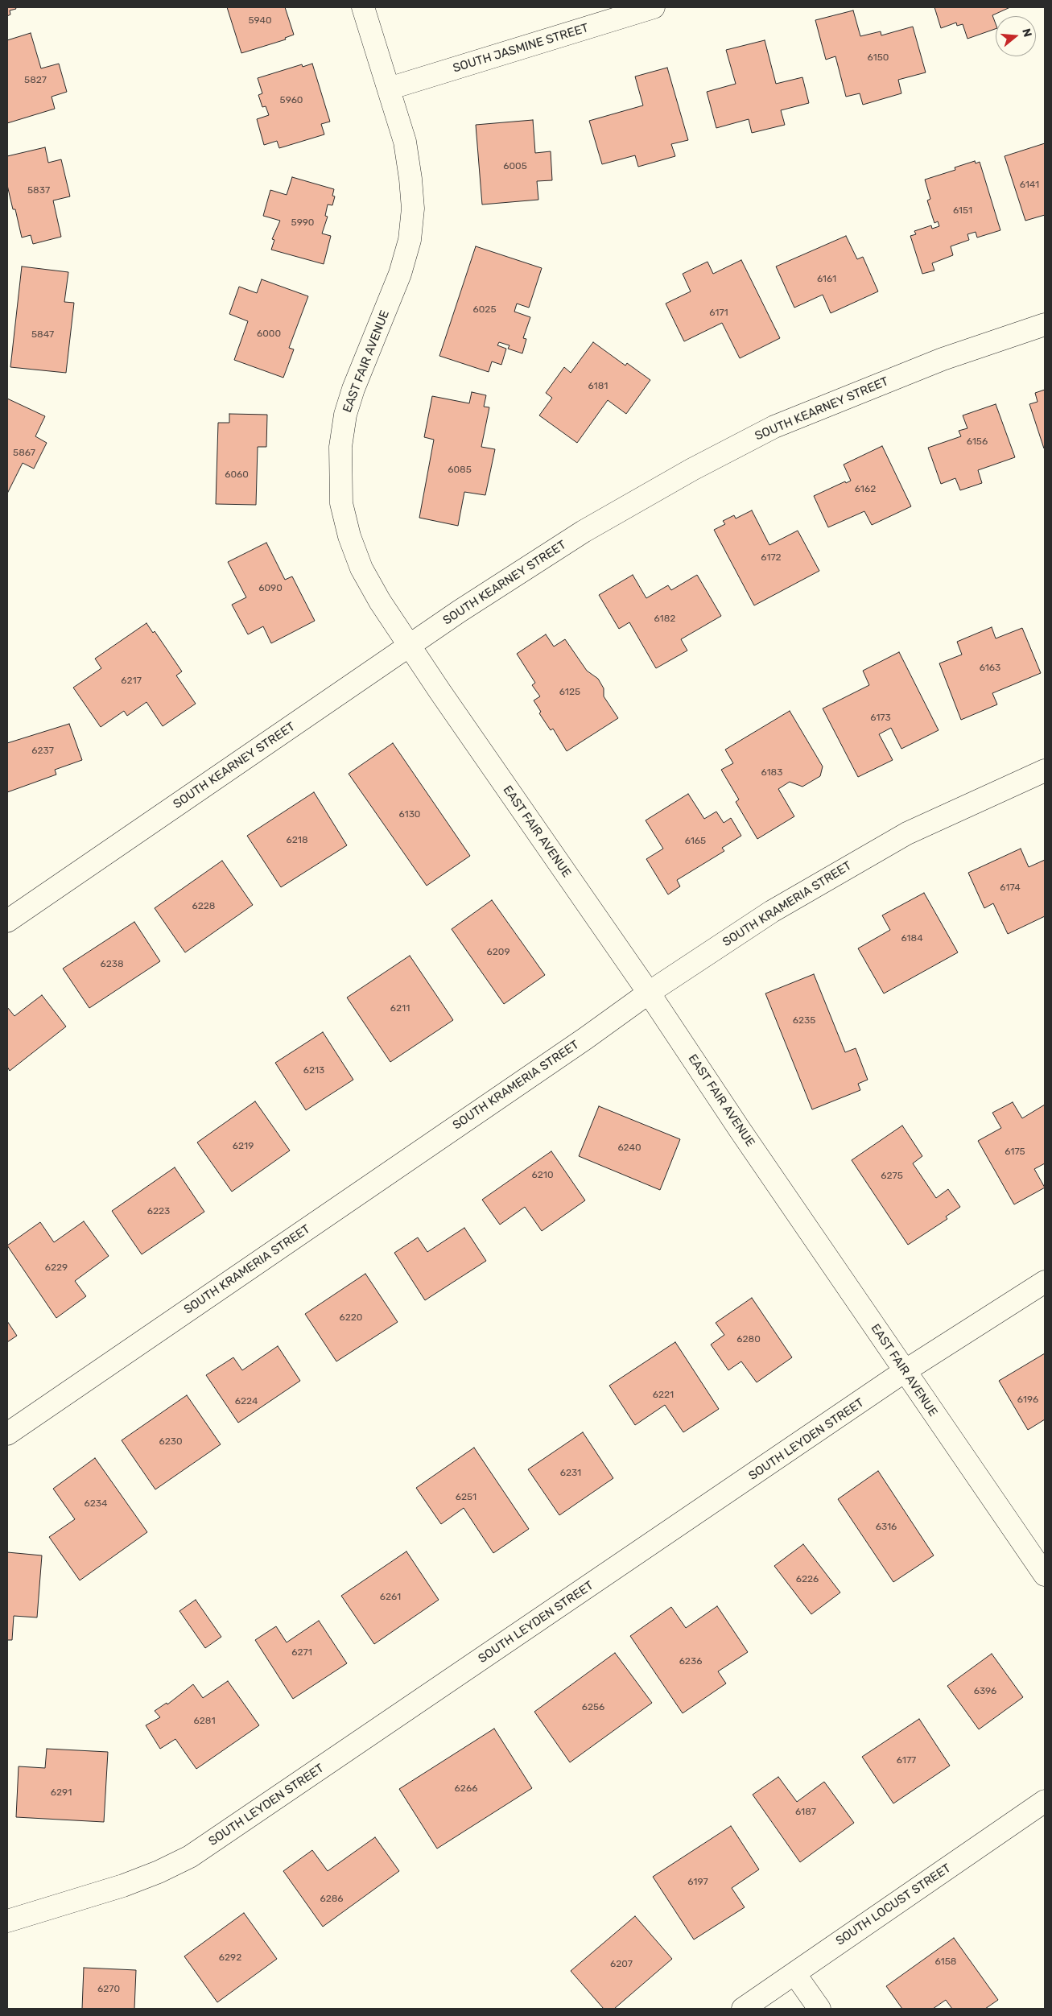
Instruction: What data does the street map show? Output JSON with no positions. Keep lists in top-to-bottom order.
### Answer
{
  "streets": {
    "street": [
      "SOUTH JASMINE STREET",
      "EAST FAIR AVENUE",
      "SOUTH KEARNEY STREET",
      "SOUTH KRAMERIA STREET",
      "SOUTH LEYDEN STREET",
      "SOUTH LOCUST STREET"
    ]
  },
  "crossings": [
    ["SOUTH JASMINE STREET", "EAST FAIR AVENUE"],
    ["EAST FAIR AVENUE", "SOUTH KEARNEY STREET"],
    ["EAST FAIR AVENUE", "SOUTH KRAMERIA STREET"],
    ["EAST FAIR AVENUE", "SOUTH LEYDEN STREET"]
  ],
  "house_numbers": [
    "5940",
    "6150",
    "5827",
    "5960",
    "6005",
    "6141",
    "5837",
    "6151",
    "5990",
    "6161",
    "6025",
    "6171",
    "6000",
    "5847",
    "6181",
    "6156",
    "5867",
    "6085",
    "6060",
    "6162",
    "6172",
    "6090",
    "6182",
    "6163",
    "6217",
    "6125",
    "6173",
    "6237",
    "6183",
    "6130",
    "6218",
    "6165",
    "6174",
    "6228",
    "6184",
    "6209",
    "6238",
    "6211",
    "6235",
    "6213",
    "6219",
    "6240",
    "6175",
    "6210",
    "6275",
    "6223",
    "6229",
    "6220",
    "6280",
    "6221",
    "6196",
    "6224",
    "6230",
    "6231",
    "6251",
    "6234",
    "6316",
    "6226",
    "6261",
    "6271",
    "6236",
    "6396",
    "6256",
    "6281",
    "6177",
    "6266",
    "6291",
    "6187",
    "6197",
    "6286",
    "6292",
    "6158",
    "6207",
    "6270"
  ],
  "north": "right"
}
